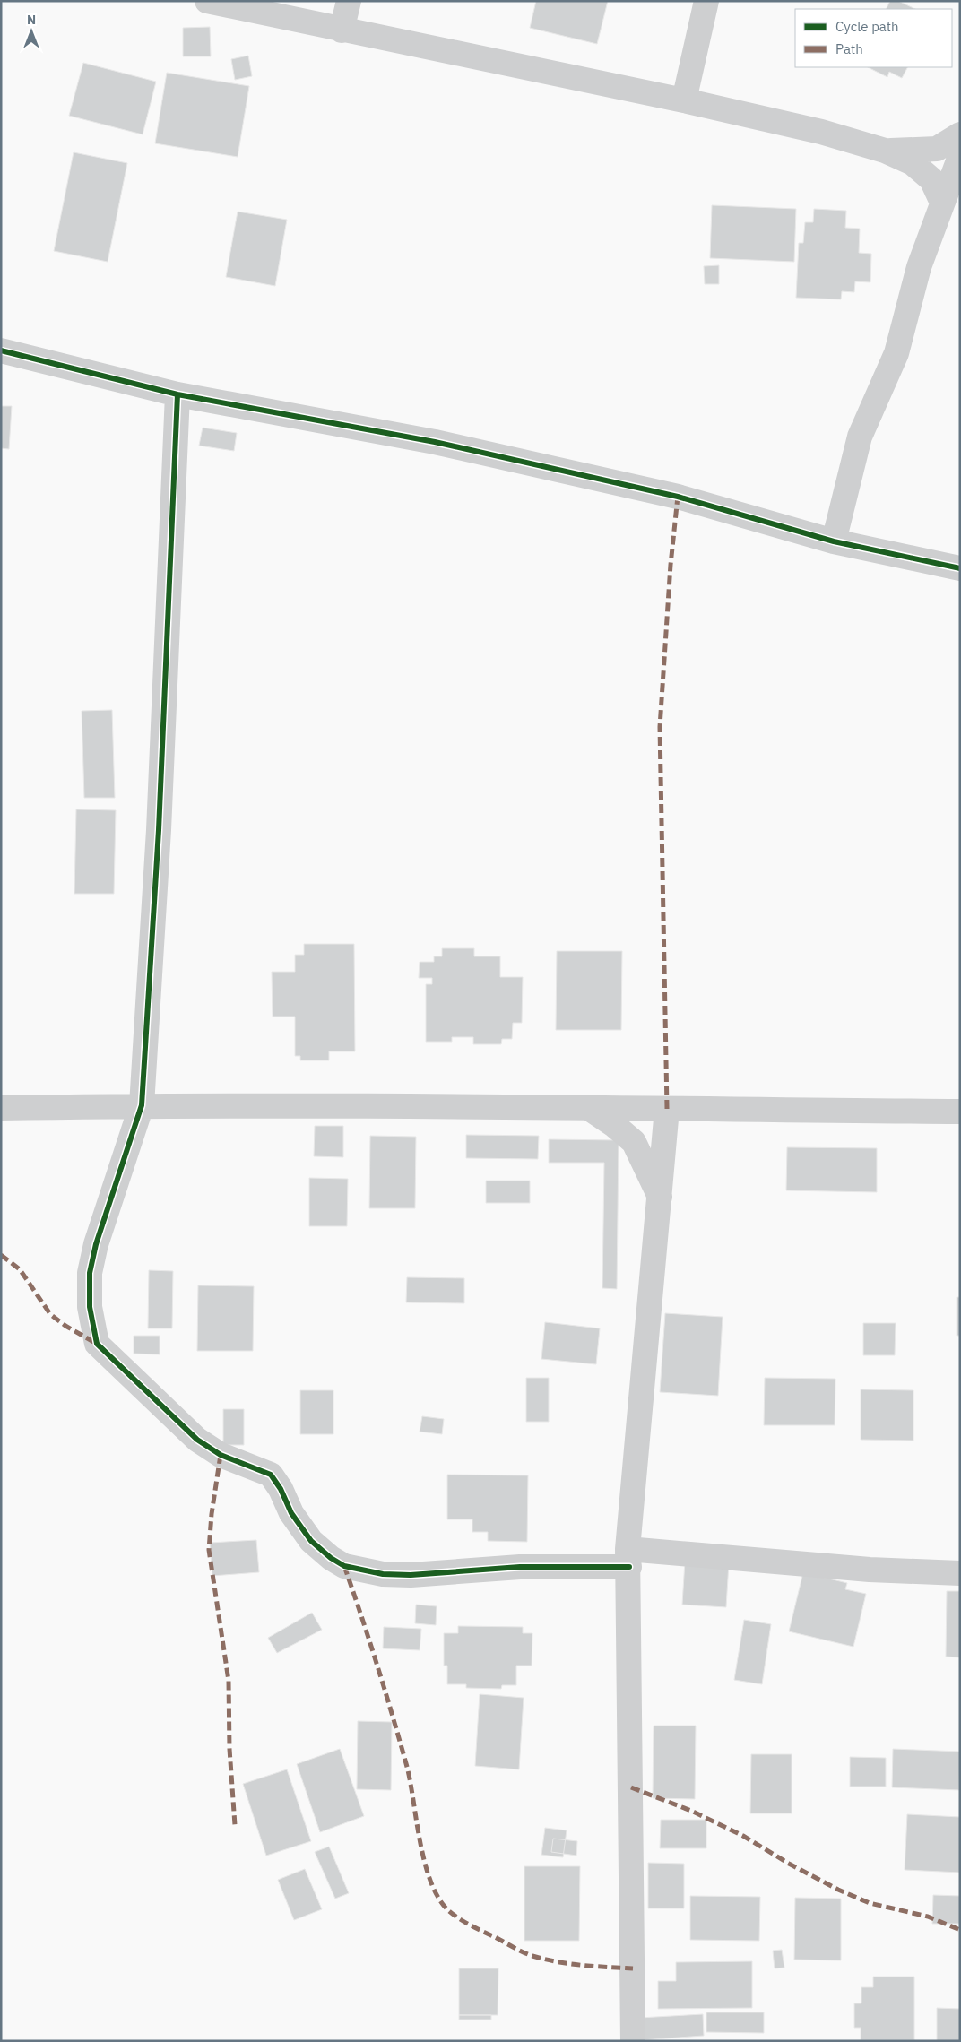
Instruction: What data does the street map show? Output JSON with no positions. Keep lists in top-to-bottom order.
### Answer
{
  "legend": ["Cycle path", "Path"],
  "north": "top"
}
